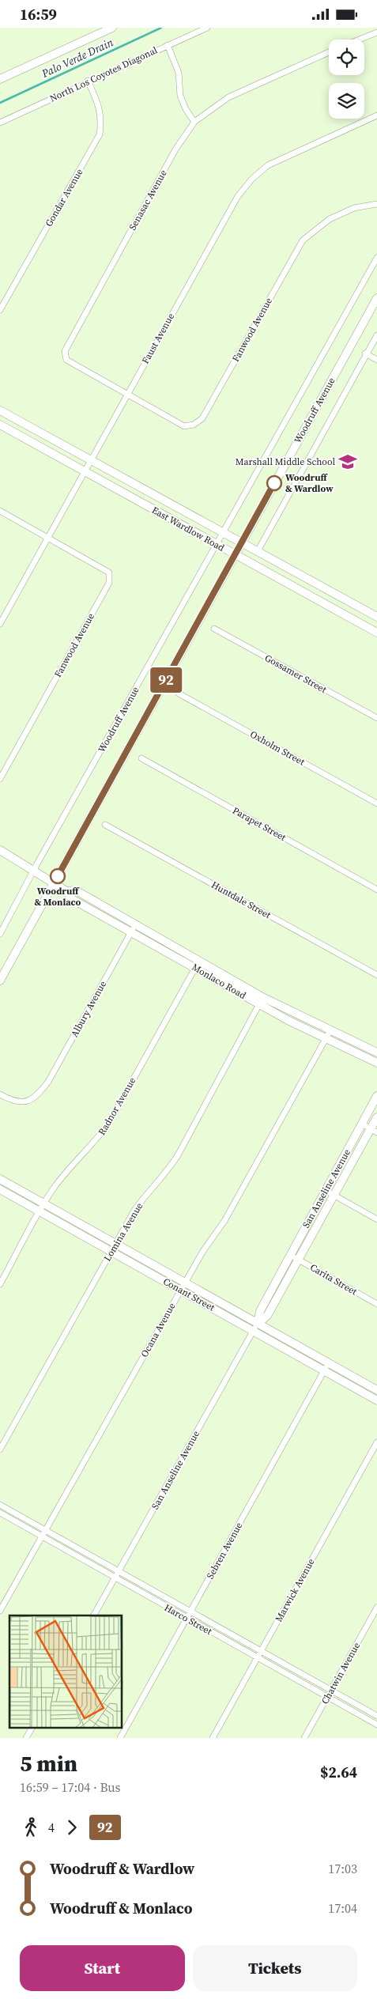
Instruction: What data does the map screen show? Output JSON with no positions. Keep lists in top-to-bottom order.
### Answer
{
  "streets": {
    "street": [
      "North Los Coyotes Diagonal",
      "Gondar Avenue",
      "Senasac Avenue",
      "Fanwood Avenue",
      "Faust Avenue",
      "Woodruff Avenue",
      "East Wardlow Road",
      "Gossamer Street",
      "Oxholm Street",
      "Parapet Street",
      "Huntdale Street",
      "Monlaco Road",
      "Albury Avenue",
      "Radnor Avenue",
      "San Anseline Avenue",
      "Lomina Avenue",
      "Carita Street",
      "Conant Street",
      "Ocana Avenue",
      "Sebren Avenue",
      "Marwick Avenue",
      "Harco Street",
      "Chatwin Avenue"
    ]
  },
  "crossings": [
    ["North Los Coyotes Diagonal", "Gondar Avenue"],
    ["Senasac Avenue", "Fanwood Avenue"],
    ["Senasac Avenue", "Faust Avenue"],
    ["Fanwood Avenue", "Faust Avenue"],
    ["Faust Avenue", "East Wardlow Road"],
    ["Woodruff Avenue", "East Wardlow Road"],
    ["Woodruff Avenue", "Monlaco Road"],
    ["Monlaco Road", "Albury Avenue"],
    ["Monlaco Road", "Radnor Avenue"],
    ["Monlaco Road", "Lomina Avenue"],
    ["Monlaco Road", "Ocana Avenue"],
    ["Radnor Avenue", "Conant Street"],
    ["San Anseline Avenue", "Carita Street"],
    ["San Anseline Avenue", "Conant Street"],
    ["San Anseline Avenue", "Harco Street"],
    ["Lomina Avenue", "Conant Street"],
    ["Conant Street", "Ocana Avenue"],
    ["Conant Street", "Sebren Avenue"],
    ["Ocana Avenue", "Harco Street"],
    ["Sebren Avenue", "Harco Street"],
    ["Marwick Avenue", "Harco Street"],
    ["Harco Street", "Chatwin Avenue"]
  ],
  "water": ["Palo Verde Drain"],
  "places": {
    "school or university": ["Marshall Middle School"],
    "other": ["Woodruff & Wardlow", "Woodruff & Monlaco"]
  },
  "lines": ["bus line 92"],
  "page": {
    "status": "16:59",
    "on_map": "92",
    "heading": ["5 min", "16:59 – 17:04 · Bus", "$2.64"],
    "legs": ["4", "92"],
    "list": [
      {
        "name": "Woodruff & Wardlow",
        "value": "17:03"
      },
      {
        "name": "Woodruff & Monlaco",
        "value": "17:04"
      }
    ],
    "buttons": ["Start", "Tickets"]
  }
}
